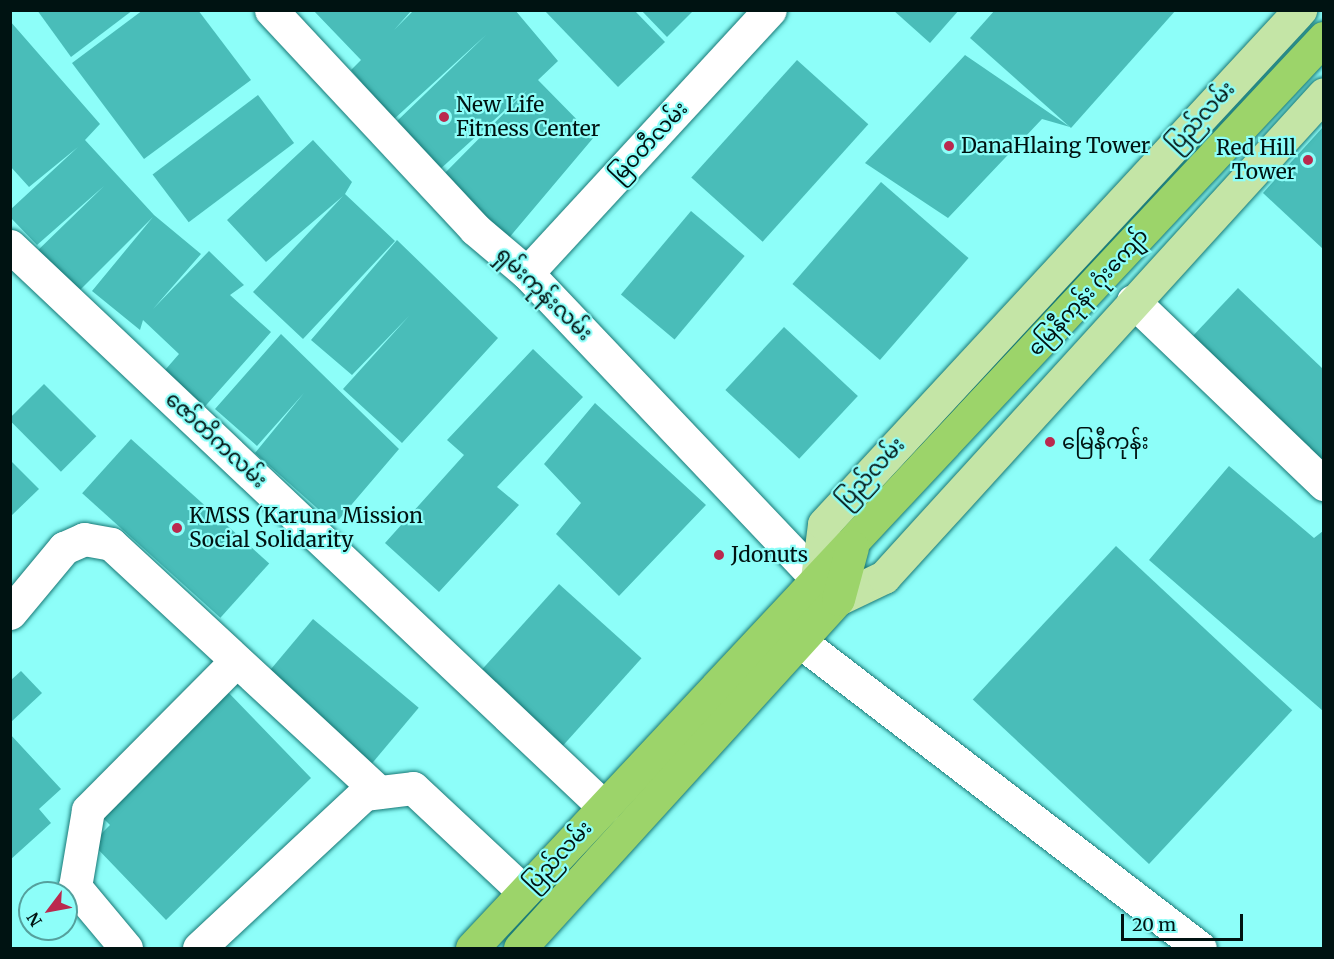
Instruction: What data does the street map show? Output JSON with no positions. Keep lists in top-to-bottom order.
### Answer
{
  "streets": {
    "highway": ["ပြည်လမ်း", "မြေနီကုန်း ဂုံးကျော်"],
    "street": ["မြဝတီလမ်း", "ရှမ်းကုန်းလမ်း", "ဇော်တိကလမ်း"]
  },
  "crossings": [
    ["ပြည်လမ်း", "မြေနီကုန်း ဂုံးကျော်"],
    ["ပြည်လမ်း", "ရှမ်းကုန်းလမ်း"],
    ["ပြည်လမ်း", "ဇော်တိကလမ်း"],
    ["မြဝတီလမ်း", "ရှမ်းကုန်းလမ်း"],
    ["မြေနီကုန်း ဂုံးကျော်", "ရှမ်းကုန်းလမ်း"]
  ],
  "places": [
    "New Life Fitness Center",
    "DanaHlaing Tower",
    "Red Hill Tower",
    "မြေနီကုန်း",
    "KMSS (Karuna Mission Social Solidarity",
    "Jdonuts"
  ],
  "scale_bar": "20 m",
  "north": "bottom left"
}
